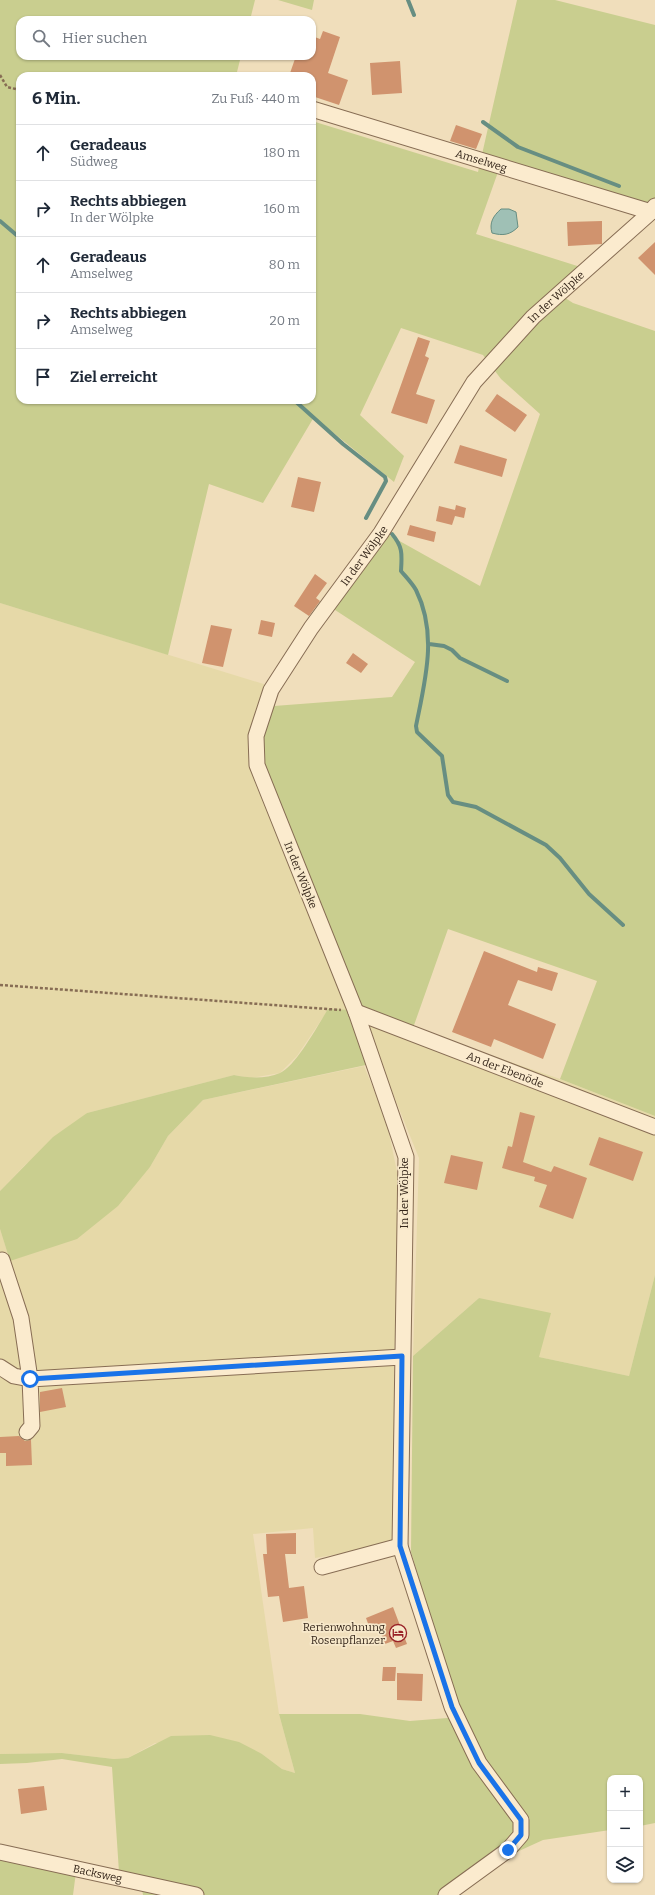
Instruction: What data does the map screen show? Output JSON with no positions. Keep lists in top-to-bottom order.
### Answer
{
  "streets": {
    "street": [
      "Amselweg",
      "In der Wölpke",
      "An der Ebenöde",
      "Backsweg"
    ]
  },
  "crossings": [
    ["Amselweg", "In der Wölpke"],
    ["In der Wölpke", "An der Ebenöde"]
  ],
  "places": {
    "hotel": ["Rerienwohnung Rosenpflanzer"]
  },
  "page": {
    "search": "Hier suchen",
    "heading": ["6 Min.", "Zu Fuß · 440 m"],
    "list": [
      ["Geradeaus", "Südweg", "180 m"],
      ["Rechts abbiegen", "In der Wölpke", "160 m"],
      ["Geradeaus", "Amselweg", "80 m"],
      ["Rechts abbiegen", "Amselweg", "20 m"],
      "Ziel erreicht"
    ],
    "map_buttons": ["+", "−"]
  }
}
